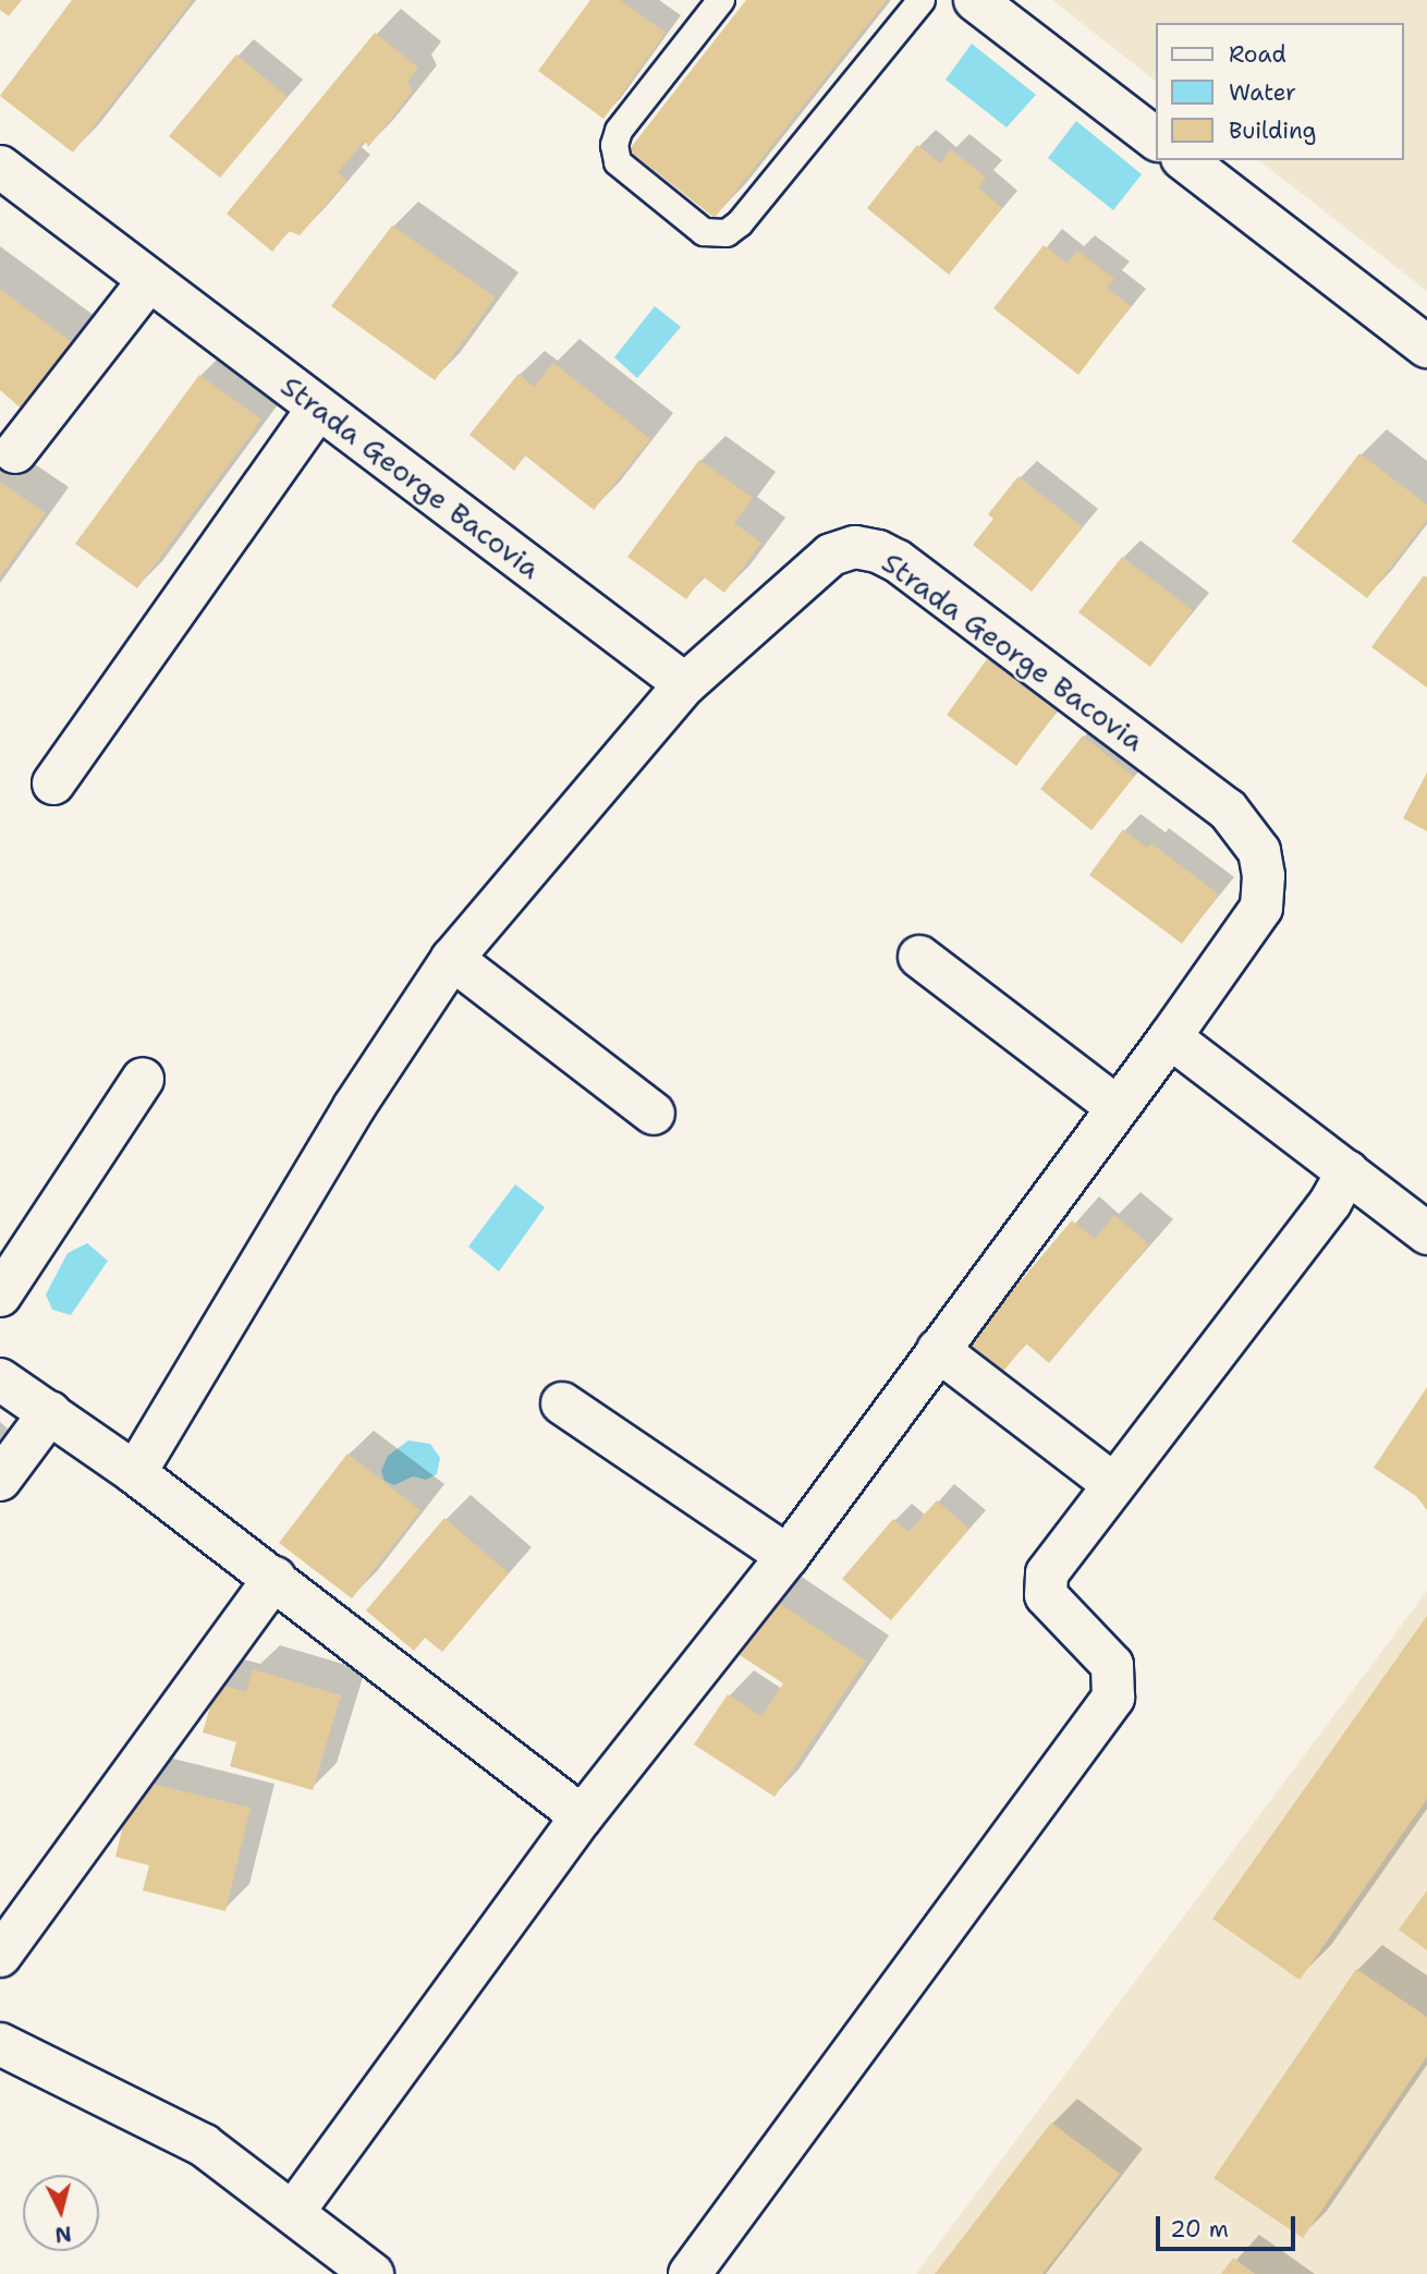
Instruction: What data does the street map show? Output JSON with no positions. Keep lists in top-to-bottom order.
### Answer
{
  "streets": {
    "street": ["Strada George Bacovia"]
  },
  "legend": ["Road", "Water", "Building"],
  "scale_bar": "20 m",
  "north": "bottom"
}
